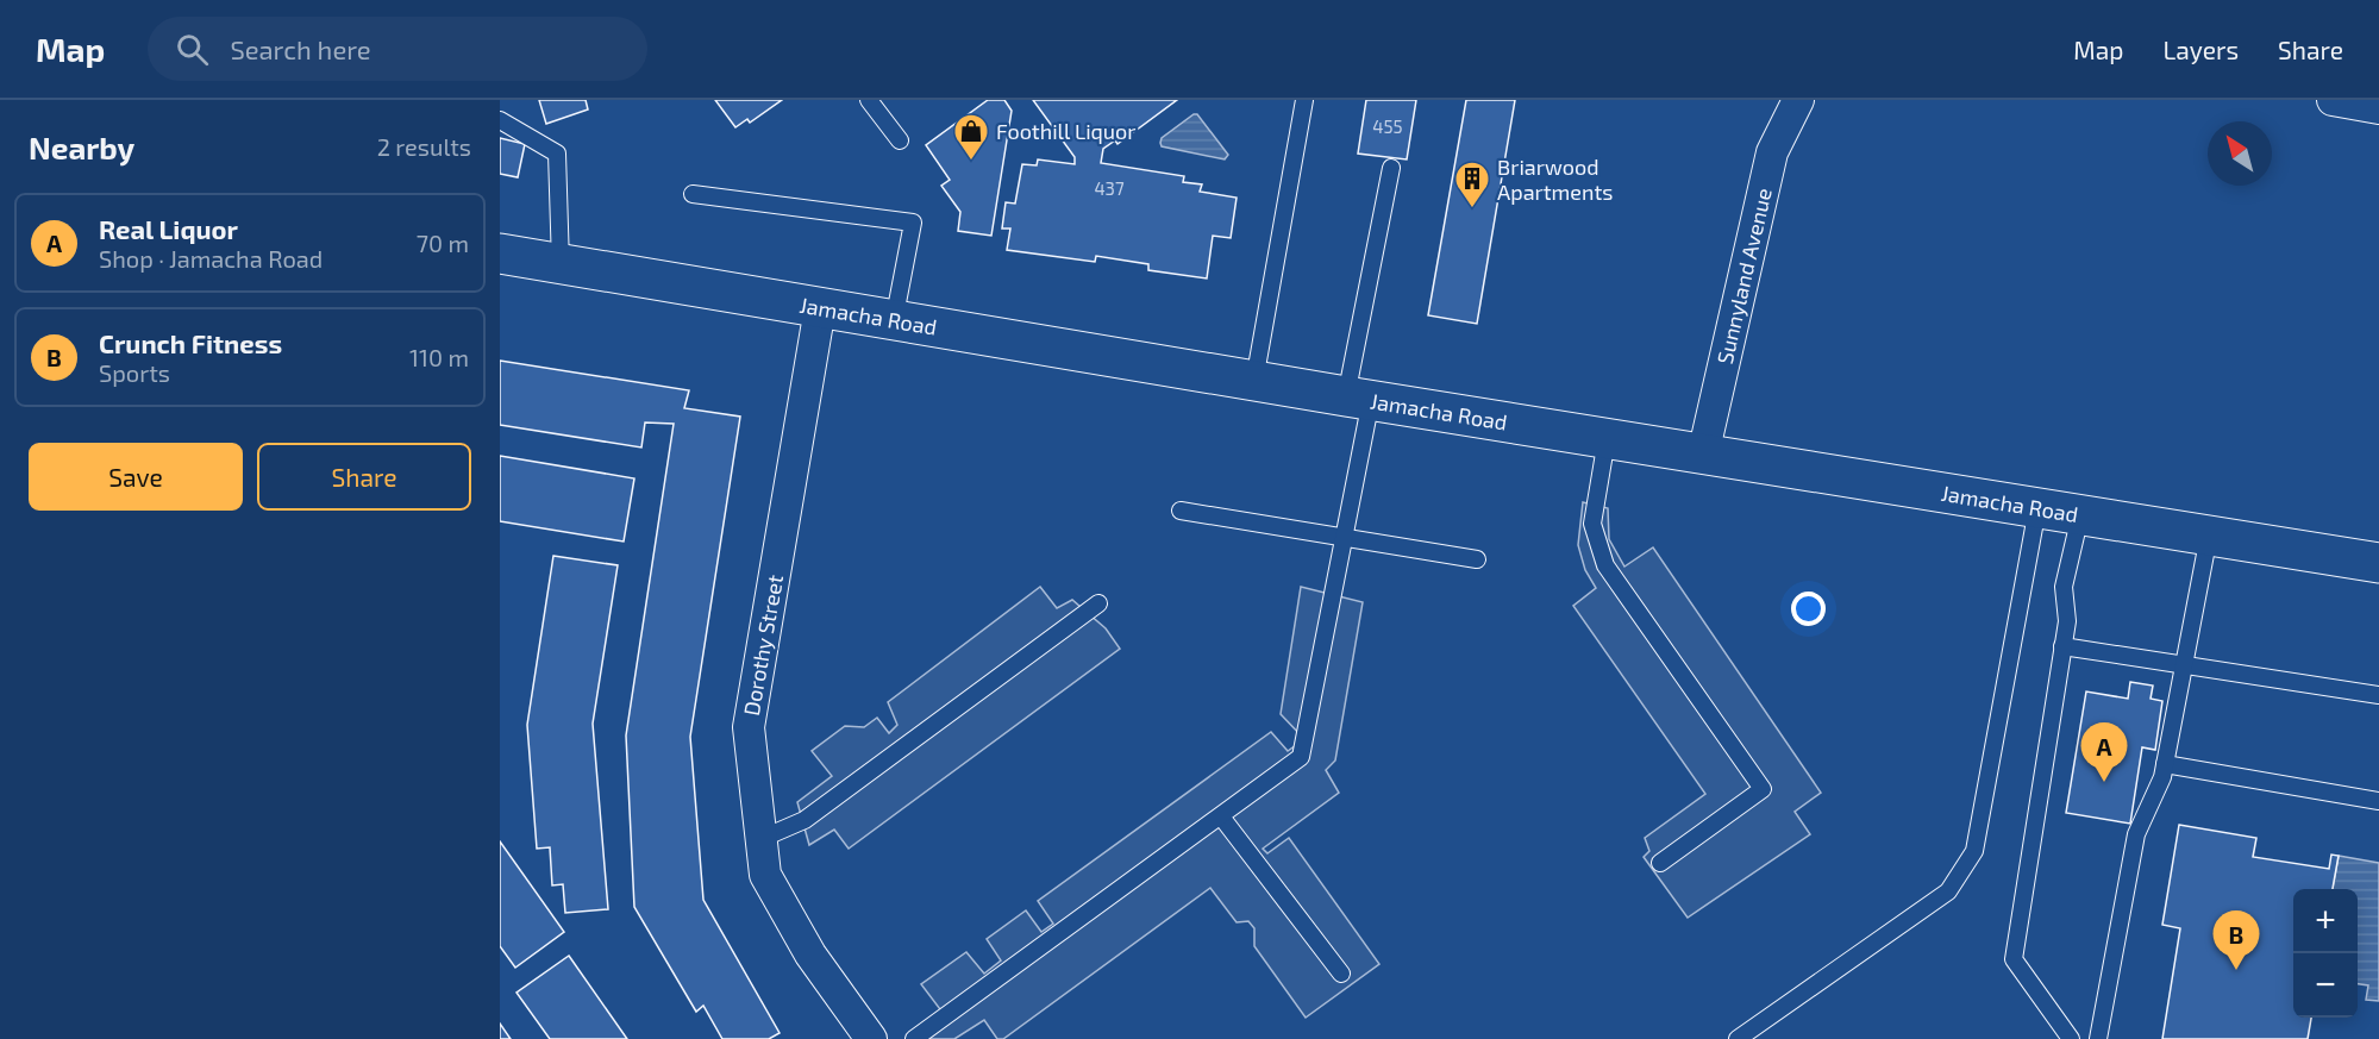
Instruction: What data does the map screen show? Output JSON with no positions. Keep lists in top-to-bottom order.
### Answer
{
  "streets": {
    "main road": ["Jamacha Road"],
    "street": ["Sunnyland Avenue", "Dorothy Street"]
  },
  "crossings": [
    ["Sunnyland Avenue", "Jamacha Road"],
    ["Jamacha Road", "Dorothy Street"]
  ],
  "places": {
    "shop": ["Foothill Liquor"],
    "building": ["Briarwood Apartments"]
  },
  "house_numbers": ["455", "437"],
  "north": "top left",
  "page": {
    "header": "Map",
    "search": "Search here",
    "nav": ["Map", "Layers", "Share"],
    "heading": ["Nearby", "2 results"],
    "list": [
      {
        "mark": "A",
        "name": "Real Liquor",
        "note": "Shop · Jamacha Road",
        "value": "70 m"
      },
      {
        "mark": "B",
        "name": "Crunch Fitness",
        "note": "Sports",
        "value": "110 m"
      }
    ],
    "buttons": ["Save", "Share"],
    "pins": ["A", "B"],
    "map_buttons": ["+", "−"]
  }
}
